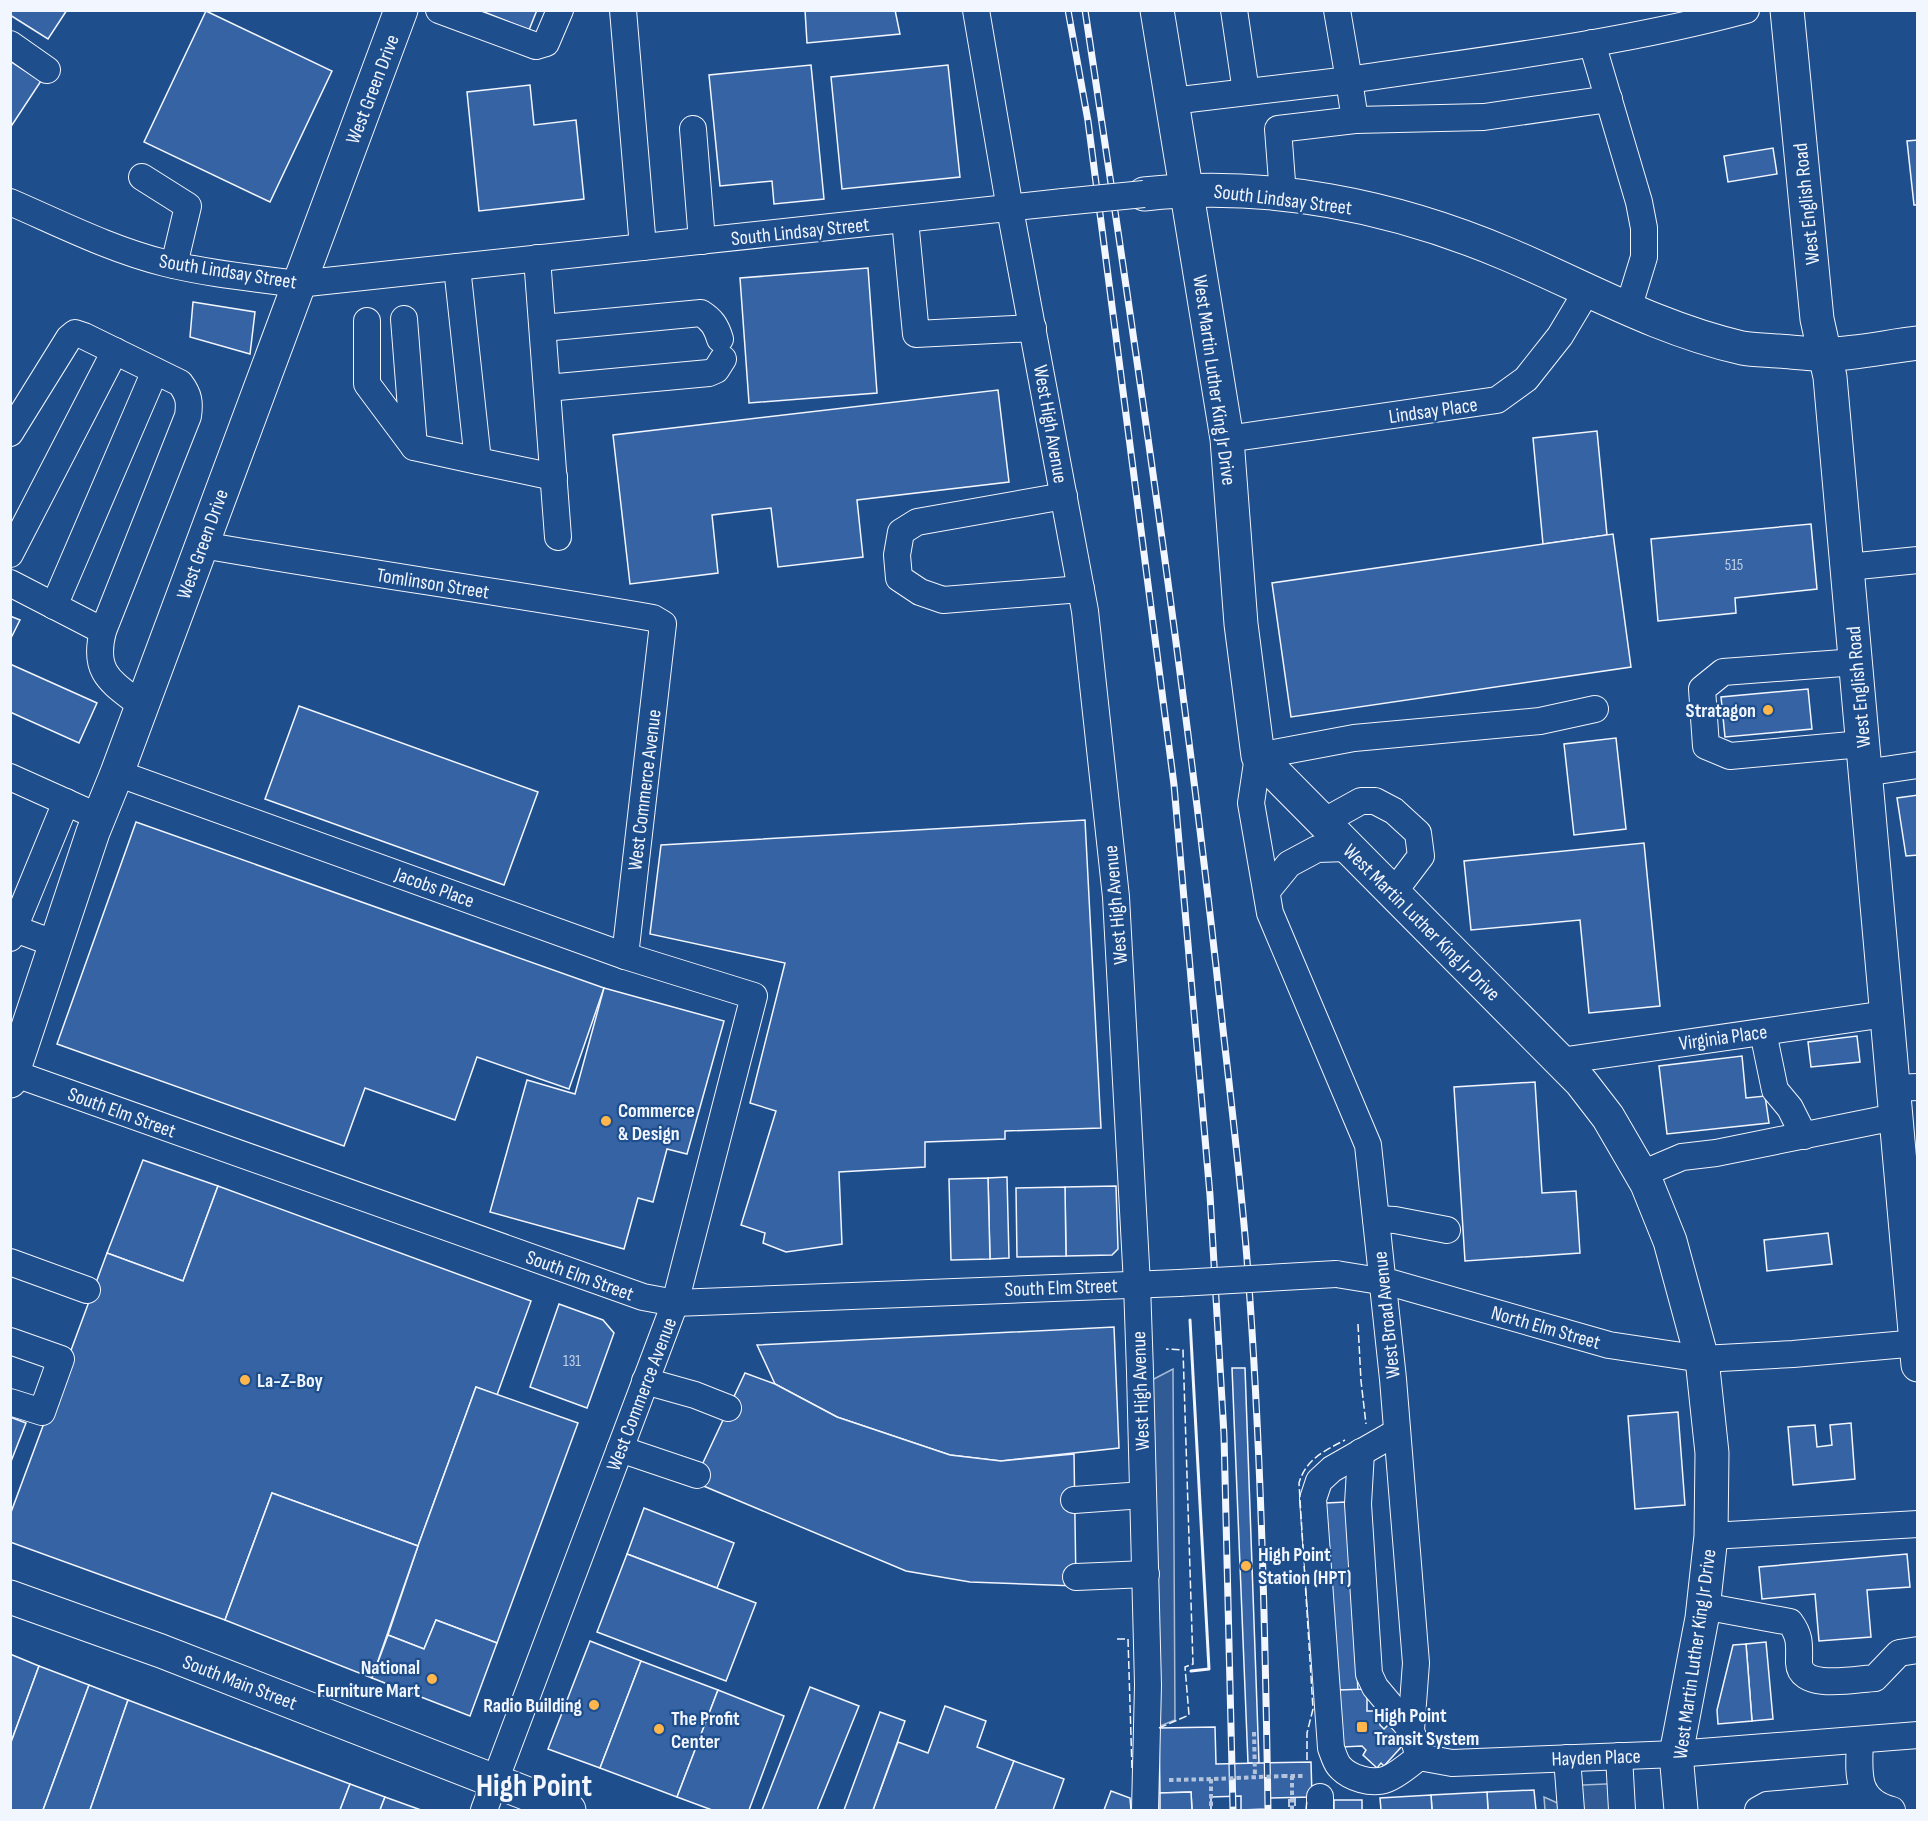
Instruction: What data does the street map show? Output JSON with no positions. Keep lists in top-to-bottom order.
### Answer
{
  "streets": {
    "main road": [
      "West Green Drive",
      "South Lindsay Street",
      "West English Road",
      "West Martin Luther King Jr Drive",
      "South Main Street"
    ],
    "street": [
      "Lindsay Place",
      "West High Avenue",
      "Tomlinson Street",
      "West Commerce Avenue",
      "Jacobs Place",
      "Virginia Place",
      "South Elm Street",
      "West Broad Avenue",
      "North Elm Street",
      "Hayden Place"
    ]
  },
  "crossings": [
    ["West Green Drive", "South Lindsay Street"],
    ["West Green Drive", "Tomlinson Street"],
    ["West Green Drive", "Jacobs Place"],
    ["West Green Drive", "South Elm Street"],
    ["South Lindsay Street", "West English Road"],
    ["South Lindsay Street", "West Martin Luther King Jr Drive"],
    ["South Lindsay Street", "Lindsay Place"],
    ["South Lindsay Street", "West High Avenue"],
    ["West English Road", "Virginia Place"],
    ["West English Road", "North Elm Street"],
    ["West Martin Luther King Jr Drive", "Lindsay Place"],
    ["West Martin Luther King Jr Drive", "Virginia Place"],
    ["West Martin Luther King Jr Drive", "West Broad Avenue"],
    ["West Martin Luther King Jr Drive", "North Elm Street"],
    ["West Martin Luther King Jr Drive", "Hayden Place"],
    ["West High Avenue", "South Elm Street"],
    ["Tomlinson Street", "West Commerce Avenue"],
    ["West Commerce Avenue", "Jacobs Place"],
    ["West Commerce Avenue", "South Elm Street"],
    ["West Commerce Avenue", "South Main Street"],
    ["South Elm Street", "North Elm Street"],
    ["West Broad Avenue", "North Elm Street"],
    ["West Broad Avenue", "Hayden Place"]
  ],
  "districts": ["High Point"],
  "places": {
    "other": [
      "Stratagon",
      "Commerce & Design",
      "La-Z-Boy",
      "High Point Station (HPT)",
      "National Furniture Mart",
      "Radio Building",
      "The Profit Center"
    ],
    "transit": ["High Point Transit System"]
  },
  "house_numbers": ["515", "131"]
}
